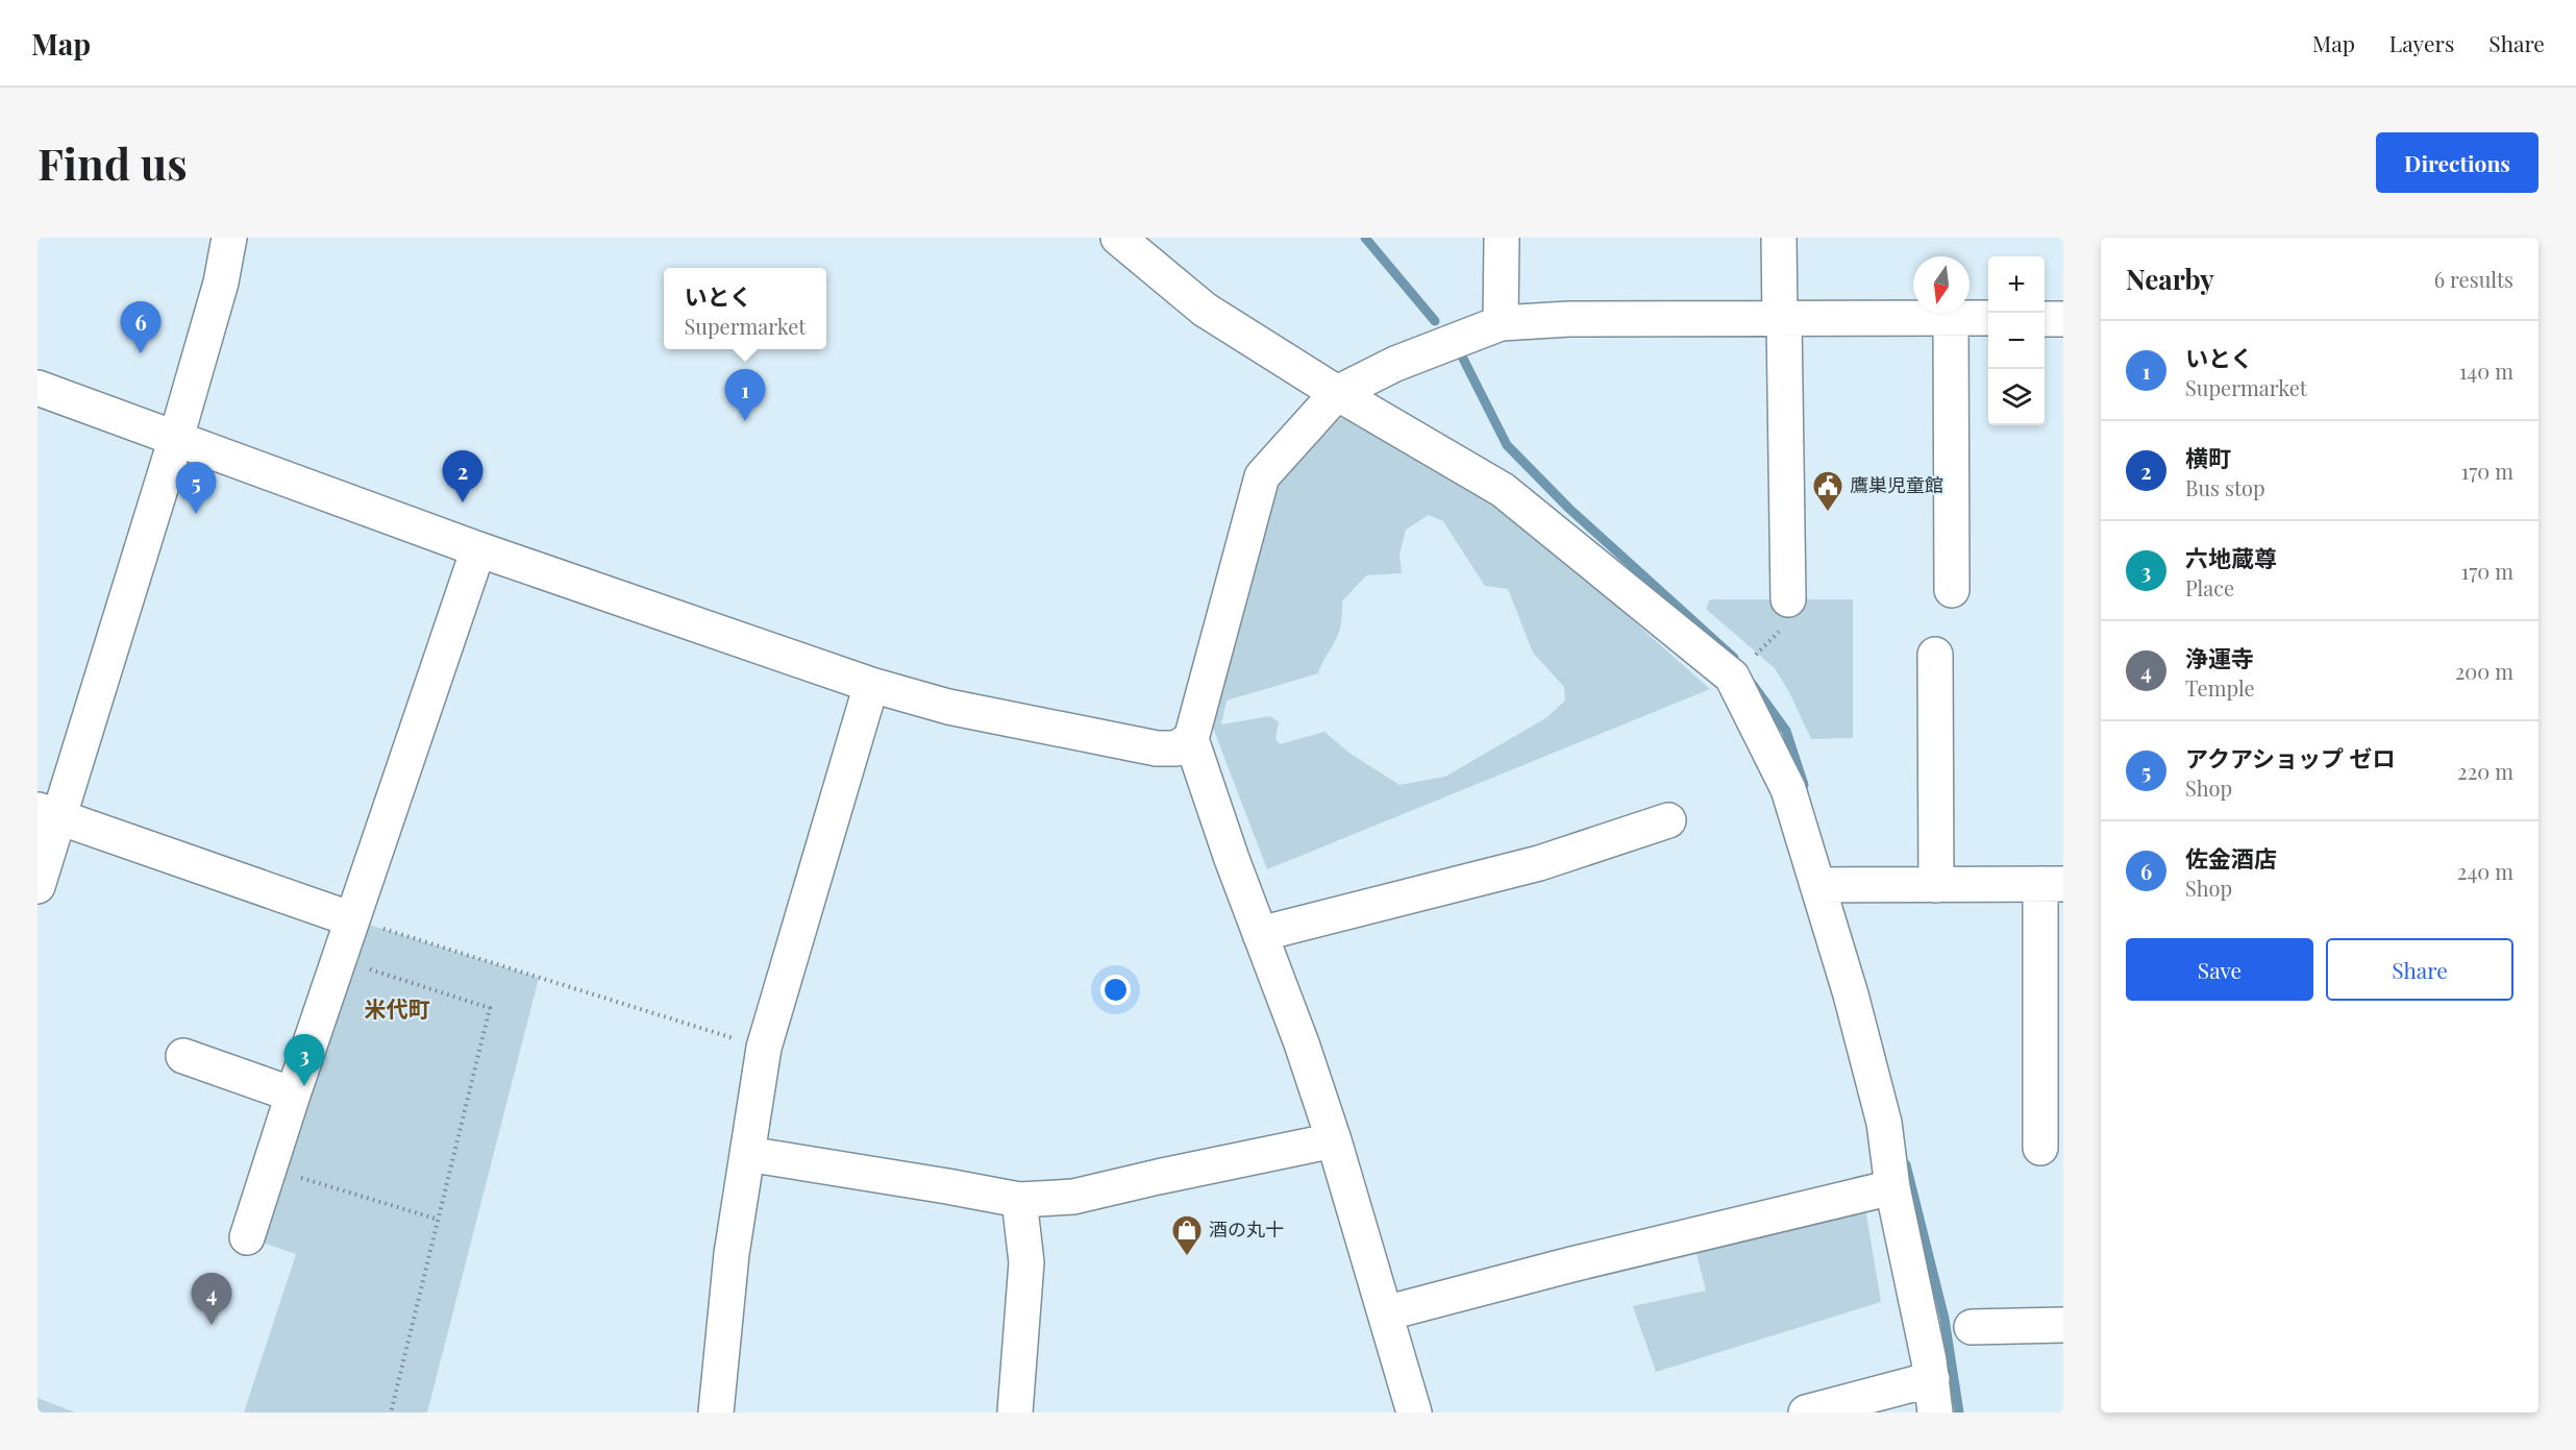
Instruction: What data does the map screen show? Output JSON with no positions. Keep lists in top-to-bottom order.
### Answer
{
  "districts": ["米代町"],
  "places": {
    "public building": ["鷹巣児童館"],
    "shop": ["酒の丸十"]
  },
  "north": "bottom",
  "page": {
    "header": "Map",
    "nav": ["Map", "Layers", "Share"],
    "buttons": [
      "Directions",
      ["Save", "Share"]
    ],
    "title": "Find us",
    "heading": ["Nearby", "6 results"],
    "map_buttons": ["+", "−"],
    "popup": ["いとく", "Supermarket"],
    "pins": [
      "6",
      "1",
      "2",
      "5",
      "3",
      "4"
    ],
    "list": [
      {
        "mark": "1",
        "name": "いとく",
        "note": "Supermarket",
        "value": "140 m"
      },
      {
        "mark": "2",
        "name": "横町",
        "note": "Bus stop",
        "value": "170 m"
      },
      {
        "mark": "3",
        "name": "六地蔵尊",
        "note": "Place",
        "value": "170 m"
      },
      {
        "mark": "4",
        "name": "浄運寺",
        "note": "Temple",
        "value": "200 m"
      },
      {
        "mark": "5",
        "name": "アクアショップ ゼロ",
        "note": "Shop",
        "value": "220 m"
      },
      {
        "mark": "6",
        "name": "佐金酒店",
        "note": "Shop",
        "value": "240 m"
      }
    ]
  }
}
